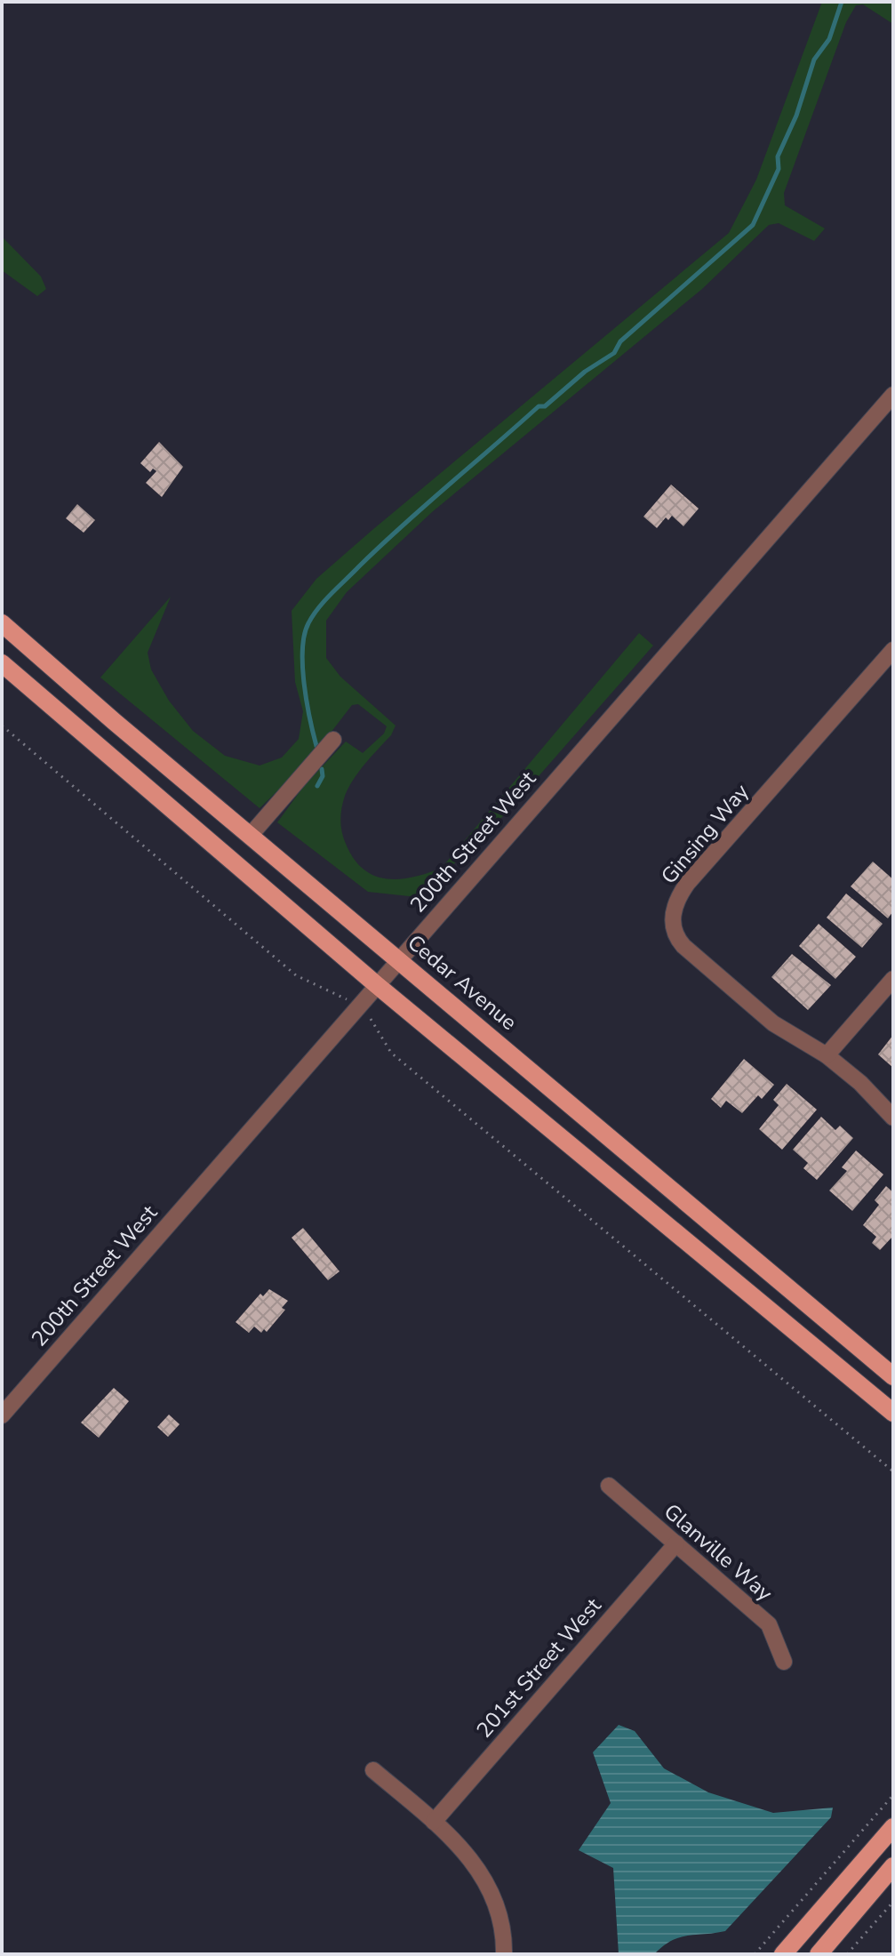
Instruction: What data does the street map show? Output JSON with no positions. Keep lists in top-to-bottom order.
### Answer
{
  "streets": {
    "main road": ["Cedar Avenue"],
    "street": [
      "Ginsing Way",
      "200th Street West",
      "Glanville Way",
      "201st Street West"
    ]
  },
  "crossings": [
    ["200th Street West", "Cedar Avenue"],
    ["Glanville Way", "201st Street West"]
  ]
}
